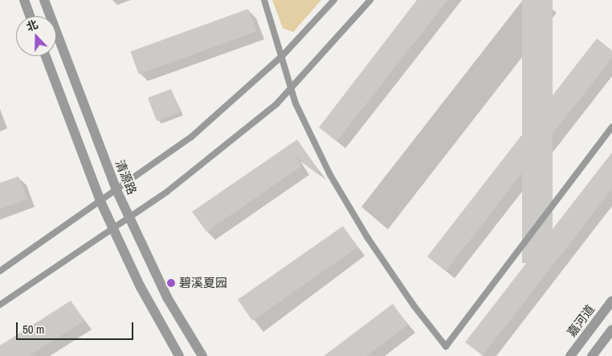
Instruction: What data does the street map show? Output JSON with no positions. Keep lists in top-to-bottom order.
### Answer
{
  "streets": {
    "street": ["清源路", "嘉河道"]
  },
  "places": ["碧溪夏园"],
  "scale_bar": "50 m",
  "north": "top"
}
